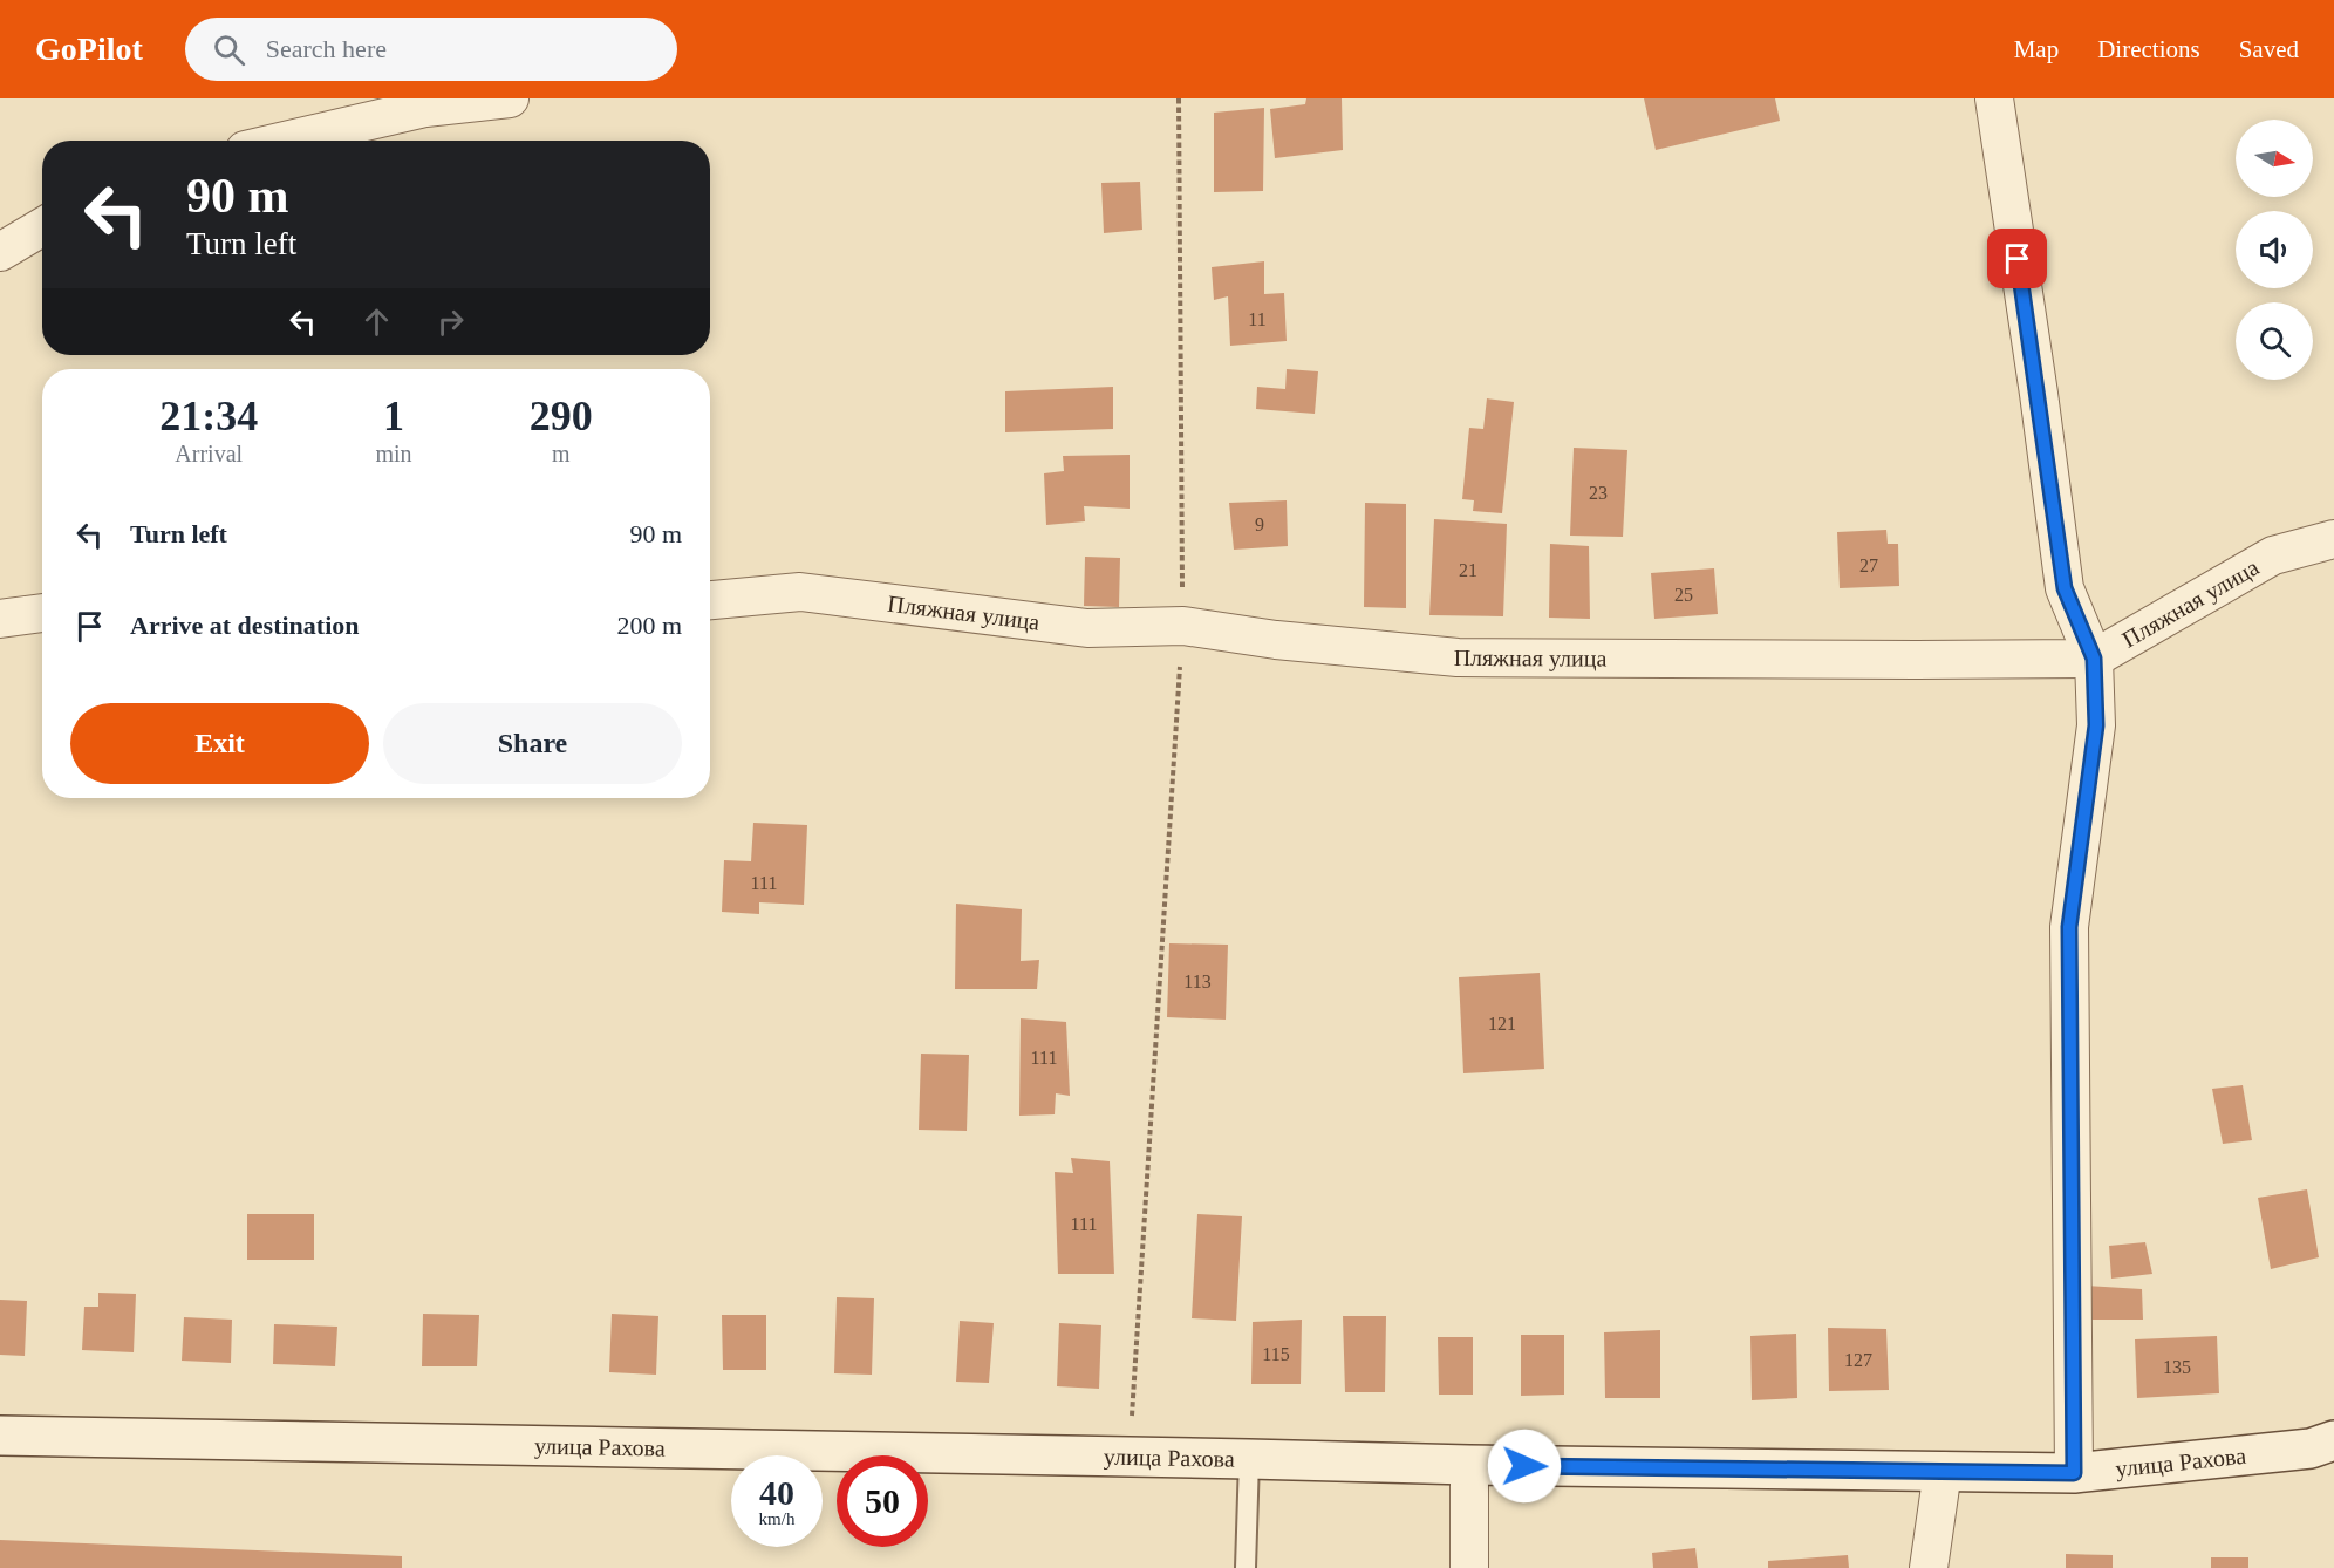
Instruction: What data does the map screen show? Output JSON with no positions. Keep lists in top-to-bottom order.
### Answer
{
  "streets": {
    "main road": ["улица Рахова"],
    "street": ["Пляжная улица"]
  },
  "house_numbers": [
    "11",
    "23",
    "9",
    "27",
    "21",
    "25",
    "111",
    "113",
    "121",
    "111",
    "111",
    "115",
    "127",
    "135"
  ],
  "north": "right",
  "page": {
    "header": "GoPilot",
    "search": "Search here",
    "nav": ["Map", "Directions", "Saved"],
    "turn": ["90 m", "Turn left"],
    "eta": [
      "21:34",
      "Arrival",
      "1",
      "min",
      "290",
      "m"
    ],
    "list": [
      {
        "name": "Turn left",
        "value": "90 m"
      },
      {
        "name": "Arrive at destination",
        "value": "200 m"
      }
    ],
    "buttons": ["Exit", "Share"],
    "speed": "40 km/h",
    "limit": "50"
  }
}
